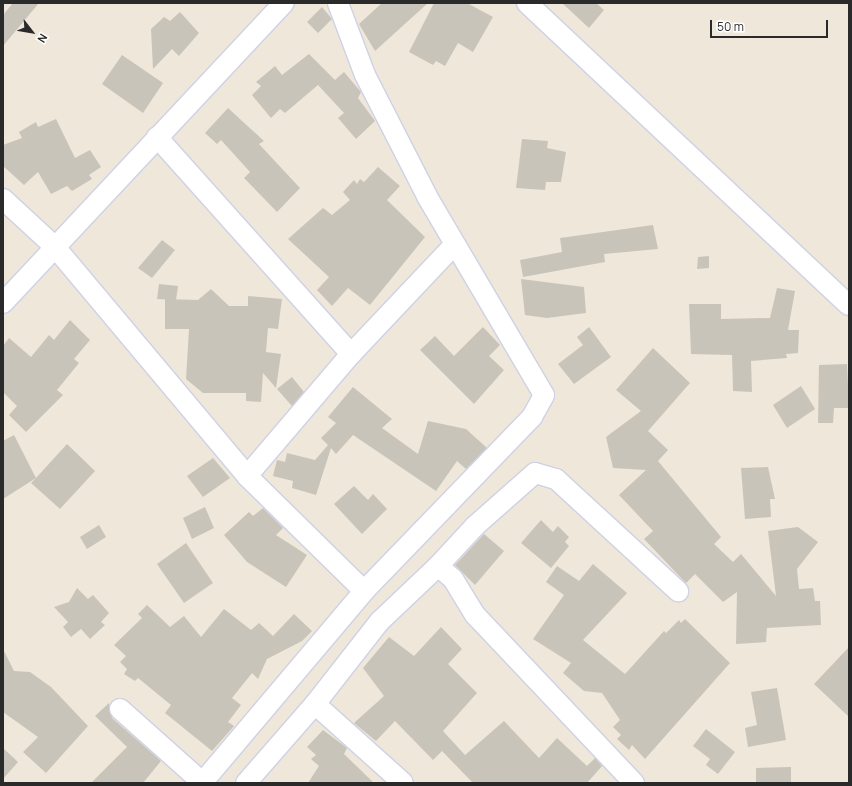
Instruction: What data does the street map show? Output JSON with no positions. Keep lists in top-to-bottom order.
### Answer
{
  "scale_bar": "50 m",
  "north": "bottom right"
}
